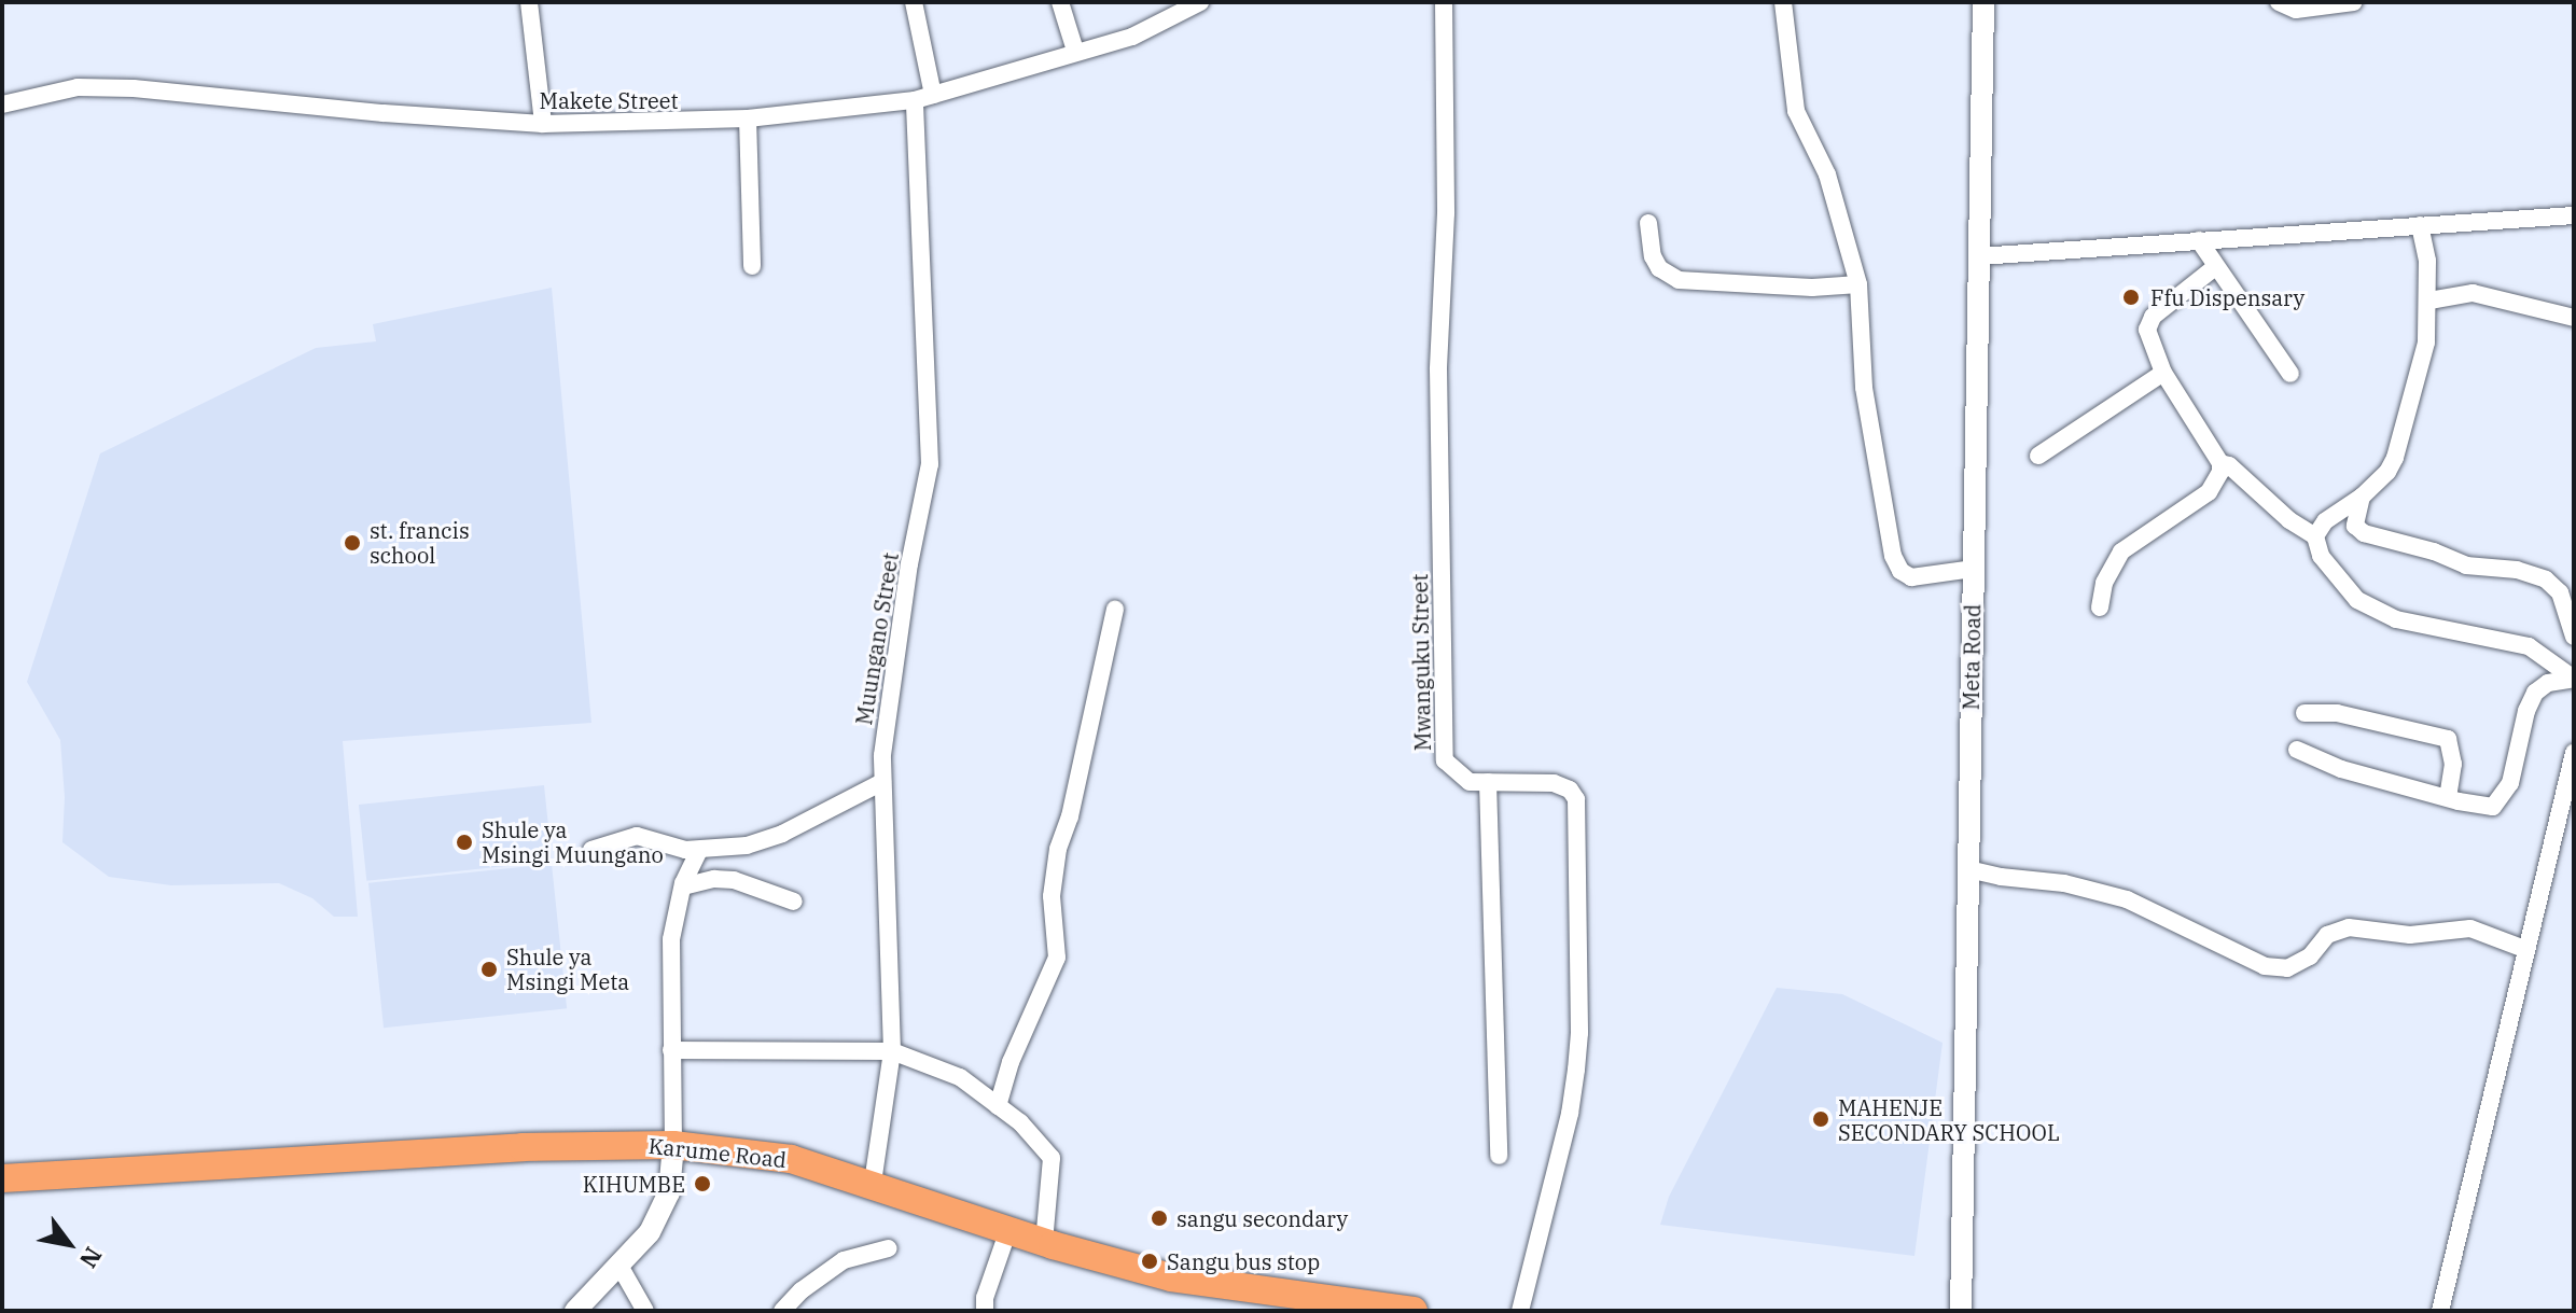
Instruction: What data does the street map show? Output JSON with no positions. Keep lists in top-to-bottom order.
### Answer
{
  "streets": {
    "highway": ["Karume Road"],
    "street": [
      "Makete Street",
      "Muungano Street",
      "Meta Road",
      "Mwanguku Street"
    ]
  },
  "crossings": [
    ["Makete Street", "Muungano Street"],
    ["Muungano Street", "Karume Road"]
  ],
  "places": [
    "Ffu Dispensary",
    "st. francis school",
    "Shule ya Msingi Muungano",
    "Shule ya Msingi Meta",
    "MAHENJE SECONDARY SCHOOL",
    "KIHUMBE",
    "sangu secondary",
    "Sangu bus stop"
  ],
  "north": "bottom right"
}
